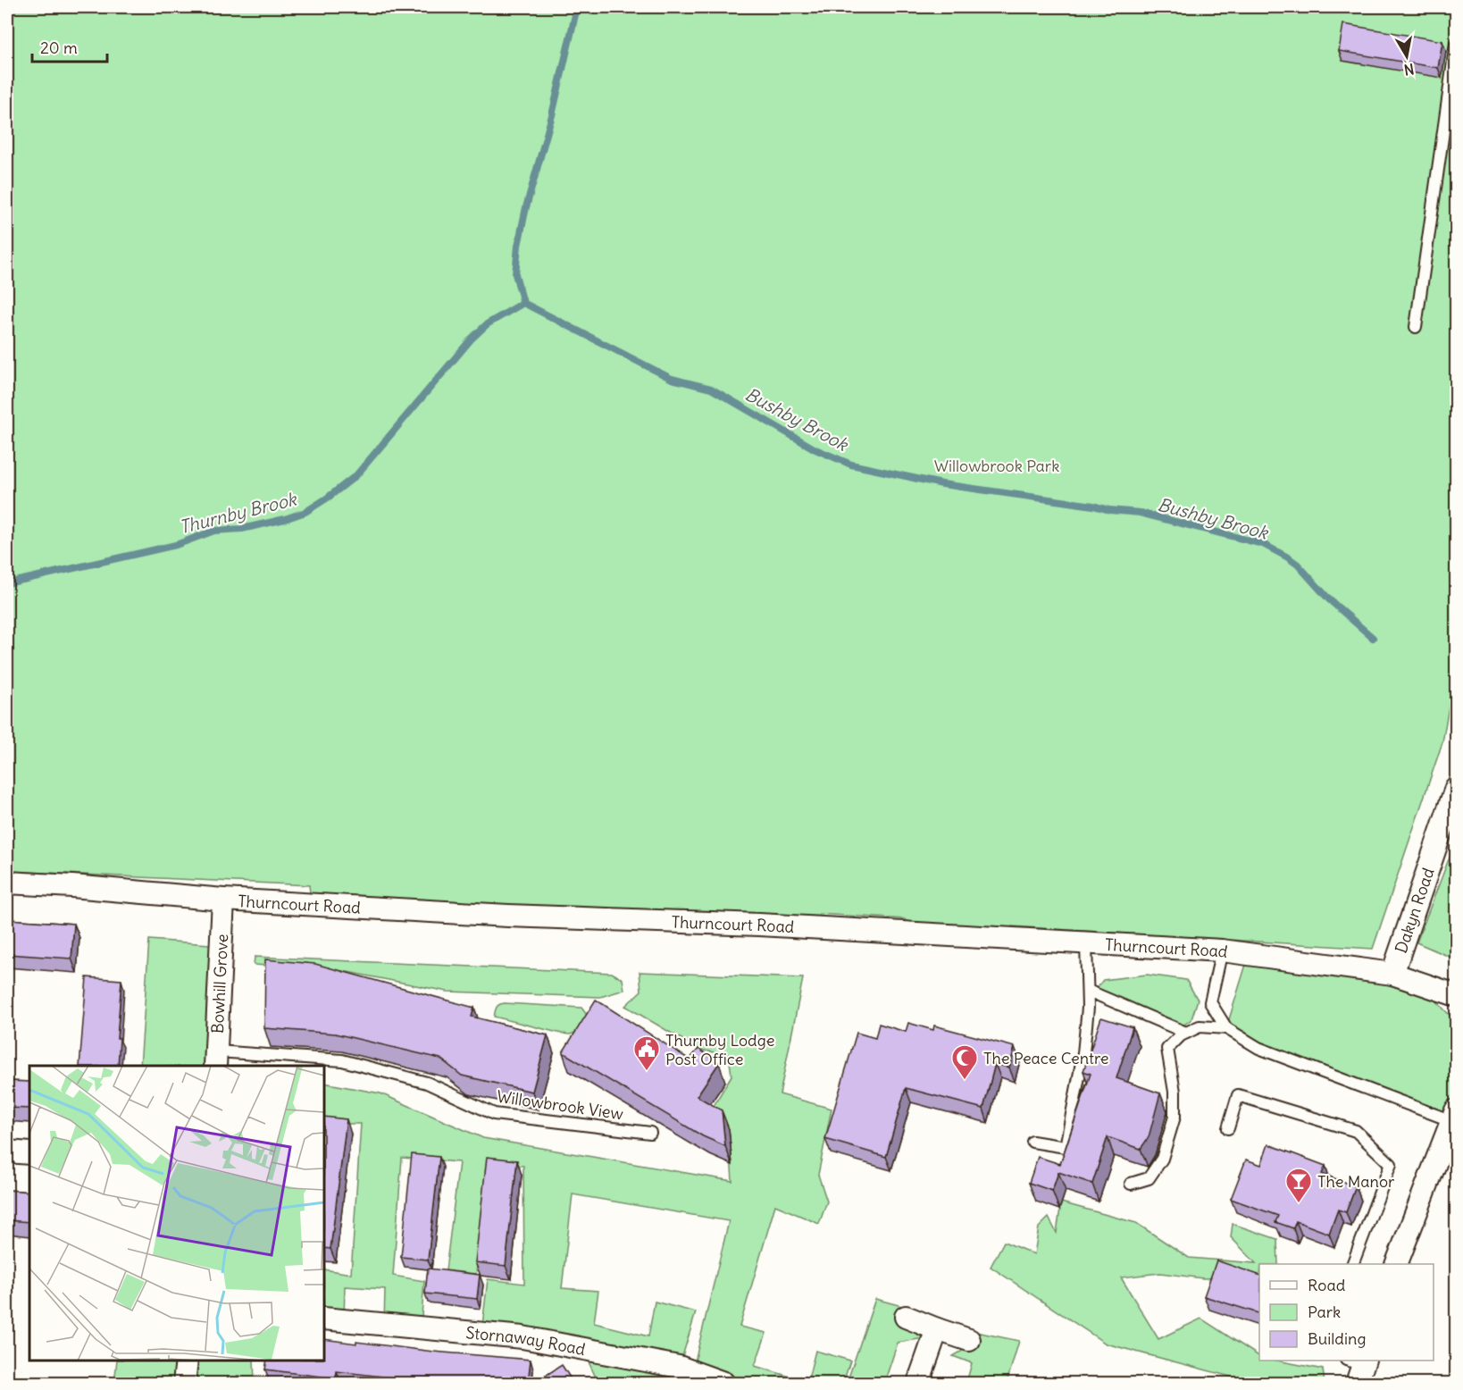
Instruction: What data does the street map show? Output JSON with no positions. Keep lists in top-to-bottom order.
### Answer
{
  "streets": {
    "street": [
      "Thurncourt Road",
      "Dakyn Road",
      "Bowhill Grove",
      "Stornaway Road"
    ],
    "lane": ["Willowbrook View"]
  },
  "crossings": [
    ["Thurncourt Road", "Dakyn Road"],
    ["Thurncourt Road", "Bowhill Grove"],
    ["Bowhill Grove", "Willowbrook View"]
  ],
  "water": ["Bushby Brook", "Thurnby Brook"],
  "parks": ["Willowbrook Park"],
  "places": {
    "public building": ["Thurnby Lodge Post Office"],
    "mosque": ["The Peace Centre"],
    "bar": ["The Manor"]
  },
  "legend": ["Road", "Park", "Building"],
  "scale_bar": "20 m",
  "north": "bottom"
}
